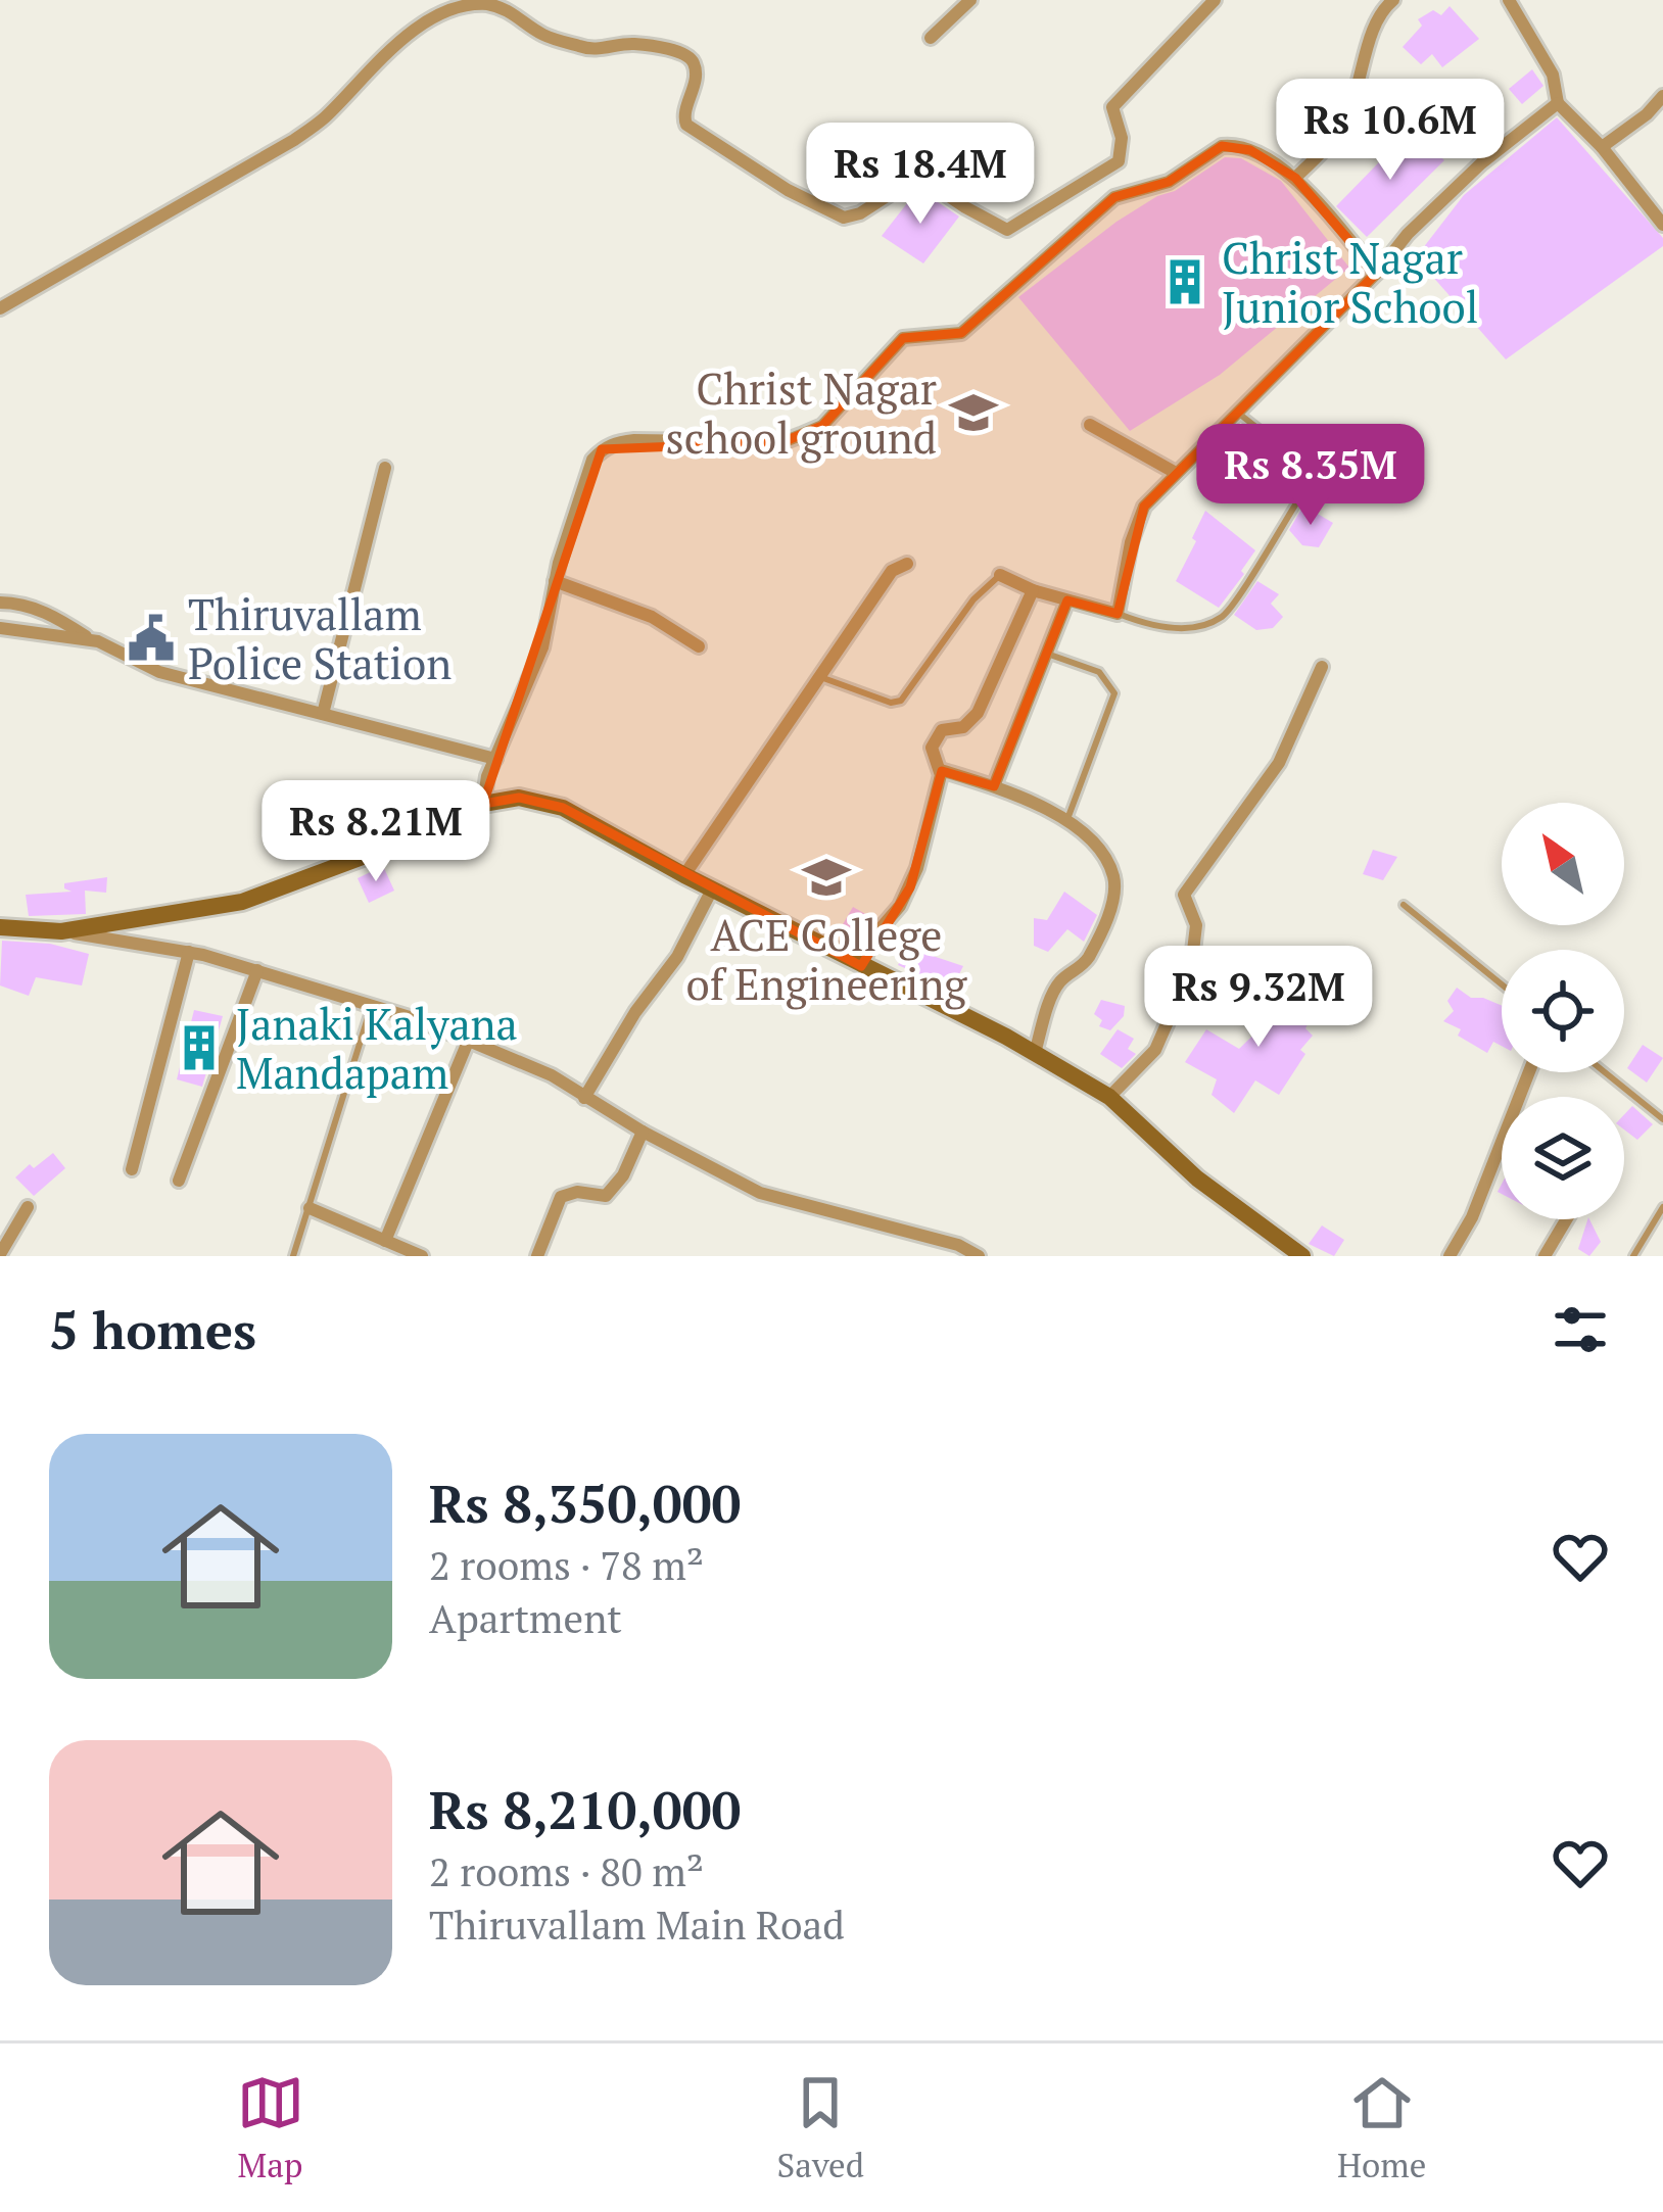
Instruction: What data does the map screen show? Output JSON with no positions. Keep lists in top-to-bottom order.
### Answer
{
  "places": {
    "building": ["Christ Nagar Junior School", "Janaki Kalyana Mandapam"],
    "school or university": ["Christ Nagar school ground", "ACE College of Engineering"],
    "public building": ["Thiruvallam Police Station"]
  },
  "north": "top left",
  "page": {
    "price": [
      "Rs 10.6M",
      "Rs 18.4M",
      "Rs 8.35M",
      "Rs 8.21M",
      "Rs 9.32M"
    ],
    "heading": "5 homes",
    "list": [
      {
        "name": "Rs 8,350,000",
        "note": "2 rooms · 78 m² · Apartment"
      },
      {
        "name": "Rs 8,210,000",
        "note": "2 rooms · 80 m² · Thiruvallam Main Road"
      }
    ],
    "tabs": ["Map", "Saved", "Home"]
  }
}
